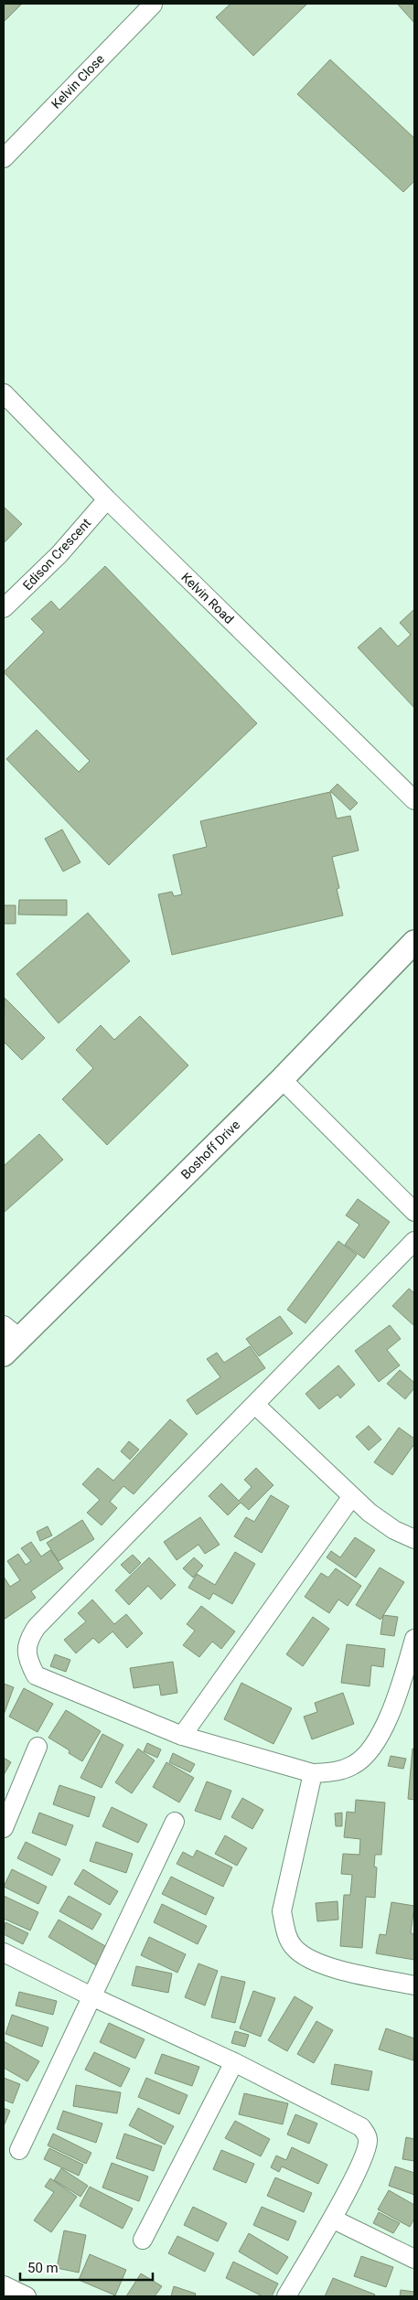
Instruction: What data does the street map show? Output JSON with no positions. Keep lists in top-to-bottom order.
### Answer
{
  "streets": {
    "main road": ["Boshoff Drive"],
    "street": ["Kelvin Close", "Edison Crescent", "Kelvin Road"]
  },
  "crossings": [
    ["Edison Crescent", "Kelvin Road"]
  ],
  "scale_bar": "50 m"
}
